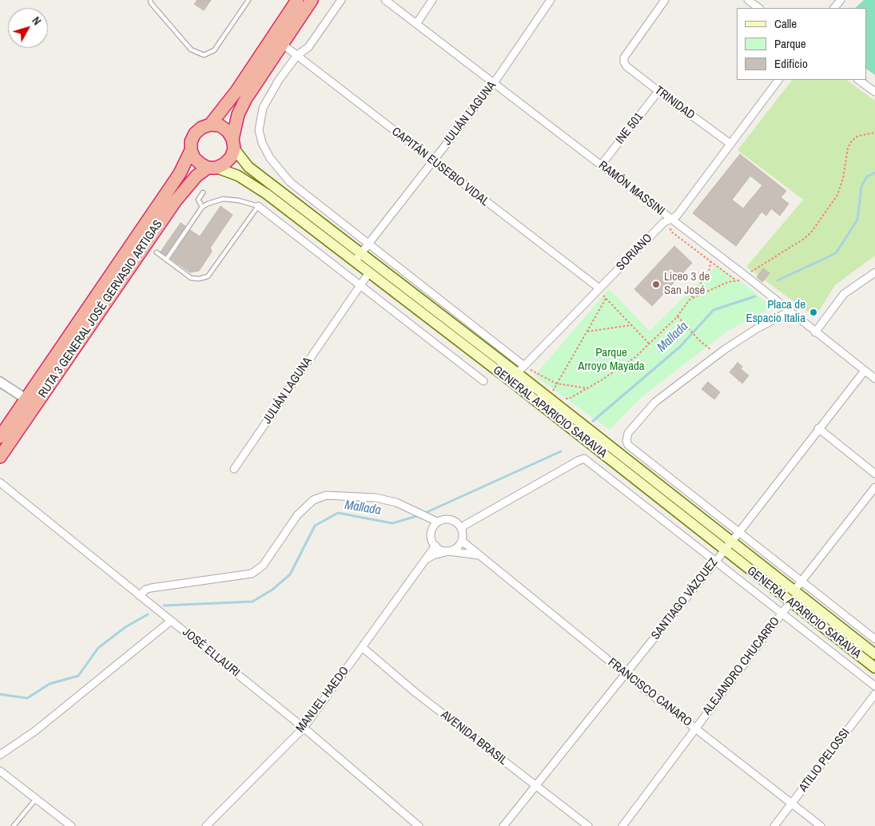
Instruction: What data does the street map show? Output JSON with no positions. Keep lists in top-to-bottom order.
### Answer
{
  "streets": {
    "highway": ["RUTA 3 GENERAL JOSÉ GERVASIO ARTIGAS"],
    "main road": ["GENERAL APARICIO SARAVIA"],
    "street": [
      "TRINIDAD",
      "JULIÁN LAGUNA",
      "INE 501",
      "CAPITÁN EUSEBIO VIDAL",
      "RAMÓN MASSINI",
      "SORIANO",
      "SANTIAGO VÁZQUEZ",
      "JOSÉ ELLAURI",
      "ALEJANDRO CHUCARRO",
      "FRANCISCO CANARO",
      "MANUEL HAEDO",
      "AVENIDA BRASIL",
      "ATILIO PELOSSI"
    ]
  },
  "crossings": [
    ["TRINIDAD", "INE 501"],
    ["TRINIDAD", "SORIANO"],
    ["JULIÁN LAGUNA", "CAPITÁN EUSEBIO VIDAL"],
    ["JULIÁN LAGUNA", "RAMÓN MASSINI"],
    ["JULIÁN LAGUNA", "GENERAL APARICIO SARAVIA"],
    ["INE 501", "RAMÓN MASSINI"],
    ["CAPITÁN EUSEBIO VIDAL", "SORIANO"],
    ["CAPITÁN EUSEBIO VIDAL", "GENERAL APARICIO SARAVIA"],
    ["RAMÓN MASSINI", "SORIANO"],
    ["RAMÓN MASSINI", "SANTIAGO VÁZQUEZ"],
    ["SORIANO", "GENERAL APARICIO SARAVIA"],
    ["RUTA 3 GENERAL JOSÉ GERVASIO ARTIGAS", "GENERAL APARICIO SARAVIA"],
    ["GENERAL APARICIO SARAVIA", "SANTIAGO VÁZQUEZ"],
    ["GENERAL APARICIO SARAVIA", "ALEJANDRO CHUCARRO"],
    ["GENERAL APARICIO SARAVIA", "FRANCISCO CANARO"],
    ["GENERAL APARICIO SARAVIA", "MANUEL HAEDO"],
    ["SANTIAGO VÁZQUEZ", "FRANCISCO CANARO"],
    ["SANTIAGO VÁZQUEZ", "AVENIDA BRASIL"],
    ["JOSÉ ELLAURI", "MANUEL HAEDO"],
    ["ALEJANDRO CHUCARRO", "FRANCISCO CANARO"],
    ["FRANCISCO CANARO", "MANUEL HAEDO"],
    ["FRANCISCO CANARO", "ATILIO PELOSSI"],
    ["MANUEL HAEDO", "AVENIDA BRASIL"]
  ],
  "water": ["Mallada"],
  "parks": ["Parque Arroyo Mayada"],
  "places": ["Liceo 3 de San José", "Placa de Espacio Italia"],
  "legend": ["Calle", "Parque", "Edificio"],
  "north": "top right"
}
